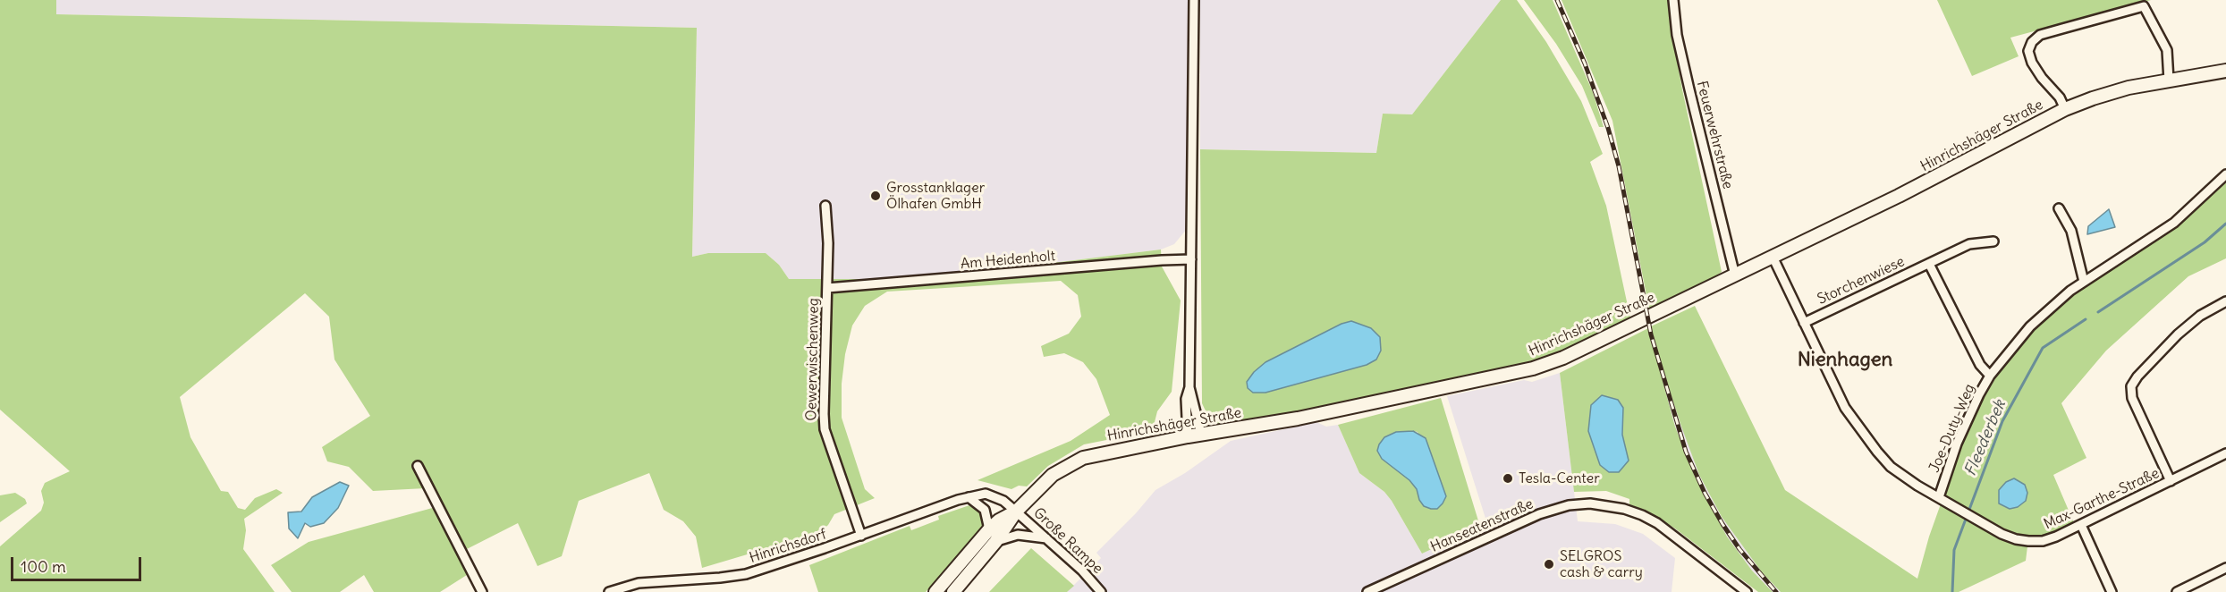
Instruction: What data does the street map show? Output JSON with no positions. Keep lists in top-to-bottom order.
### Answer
{
  "streets": {
    "main road": ["Hinrichshäger Straße"],
    "street": [
      "Feuerwehrstraße",
      "Am Heidenholt",
      "Storchenwiese",
      "Oewerwischenweg",
      "Joe-Duty-Weg",
      "Max-Garthe-Straße",
      "Hanseatenstraße",
      "Große Rampe",
      "Hinrichsdorf"
    ]
  },
  "crossings": [
    ["Feuerwehrstraße", "Hinrichshäger Straße"],
    ["Hinrichshäger Straße", "Max-Garthe-Straße"],
    ["Hinrichshäger Straße", "Große Rampe"],
    ["Hinrichshäger Straße", "Hinrichsdorf"],
    ["Am Heidenholt", "Oewerwischenweg"],
    ["Storchenwiese", "Joe-Duty-Weg"],
    ["Storchenwiese", "Max-Garthe-Straße"],
    ["Oewerwischenweg", "Hinrichsdorf"],
    ["Joe-Duty-Weg", "Max-Garthe-Straße"],
    ["Große Rampe", "Hinrichsdorf"]
  ],
  "districts": ["Nienhagen"],
  "water": ["Fleederbek"],
  "places": ["Grosstanklager Ölhafen GmbH", "Tesla-Center", "SELGROS cash & carry"],
  "scale_bar": "100 m"
}
